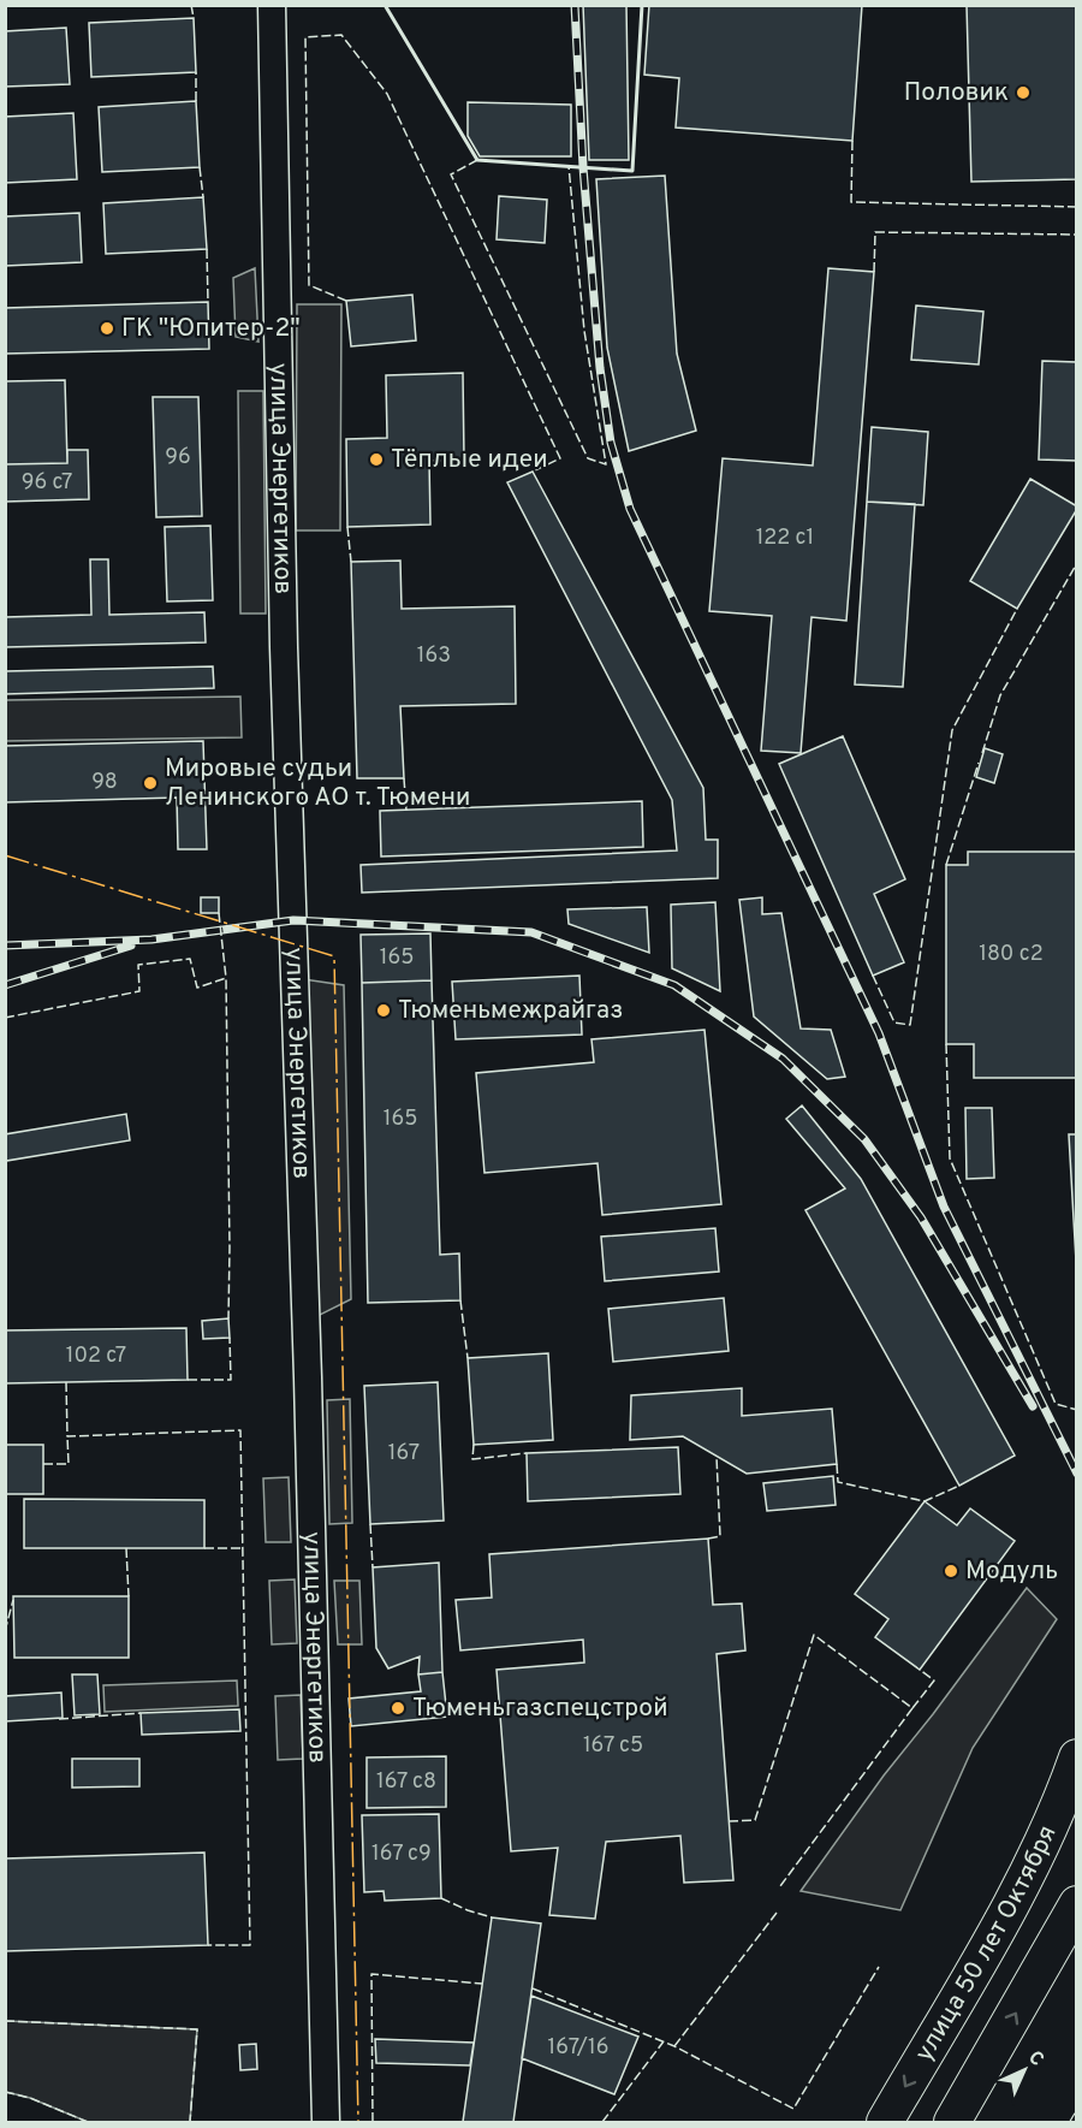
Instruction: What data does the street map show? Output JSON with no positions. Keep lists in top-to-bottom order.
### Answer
{
  "streets": {
    "main road": ["улица 50 лет Октября"],
    "street": ["улица Энергетиков"]
  },
  "places": [
    "Половик",
    "ГК \"Юпитер-2\"",
    "Тёплые идеи",
    "Мировые судьи Ленинского АО т. Тюмени",
    "Тюменьмежрайгаз",
    "Модуль",
    "Тюменьгазспецстрой"
  ],
  "house_numbers": [
    "96",
    "96 с7",
    "122 с1",
    "163",
    "98",
    "180 с2",
    "165",
    "165",
    "102 с7",
    "167",
    "167 с5",
    "167 с8",
    "167 с9",
    "167/16"
  ],
  "north": "top right"
}
